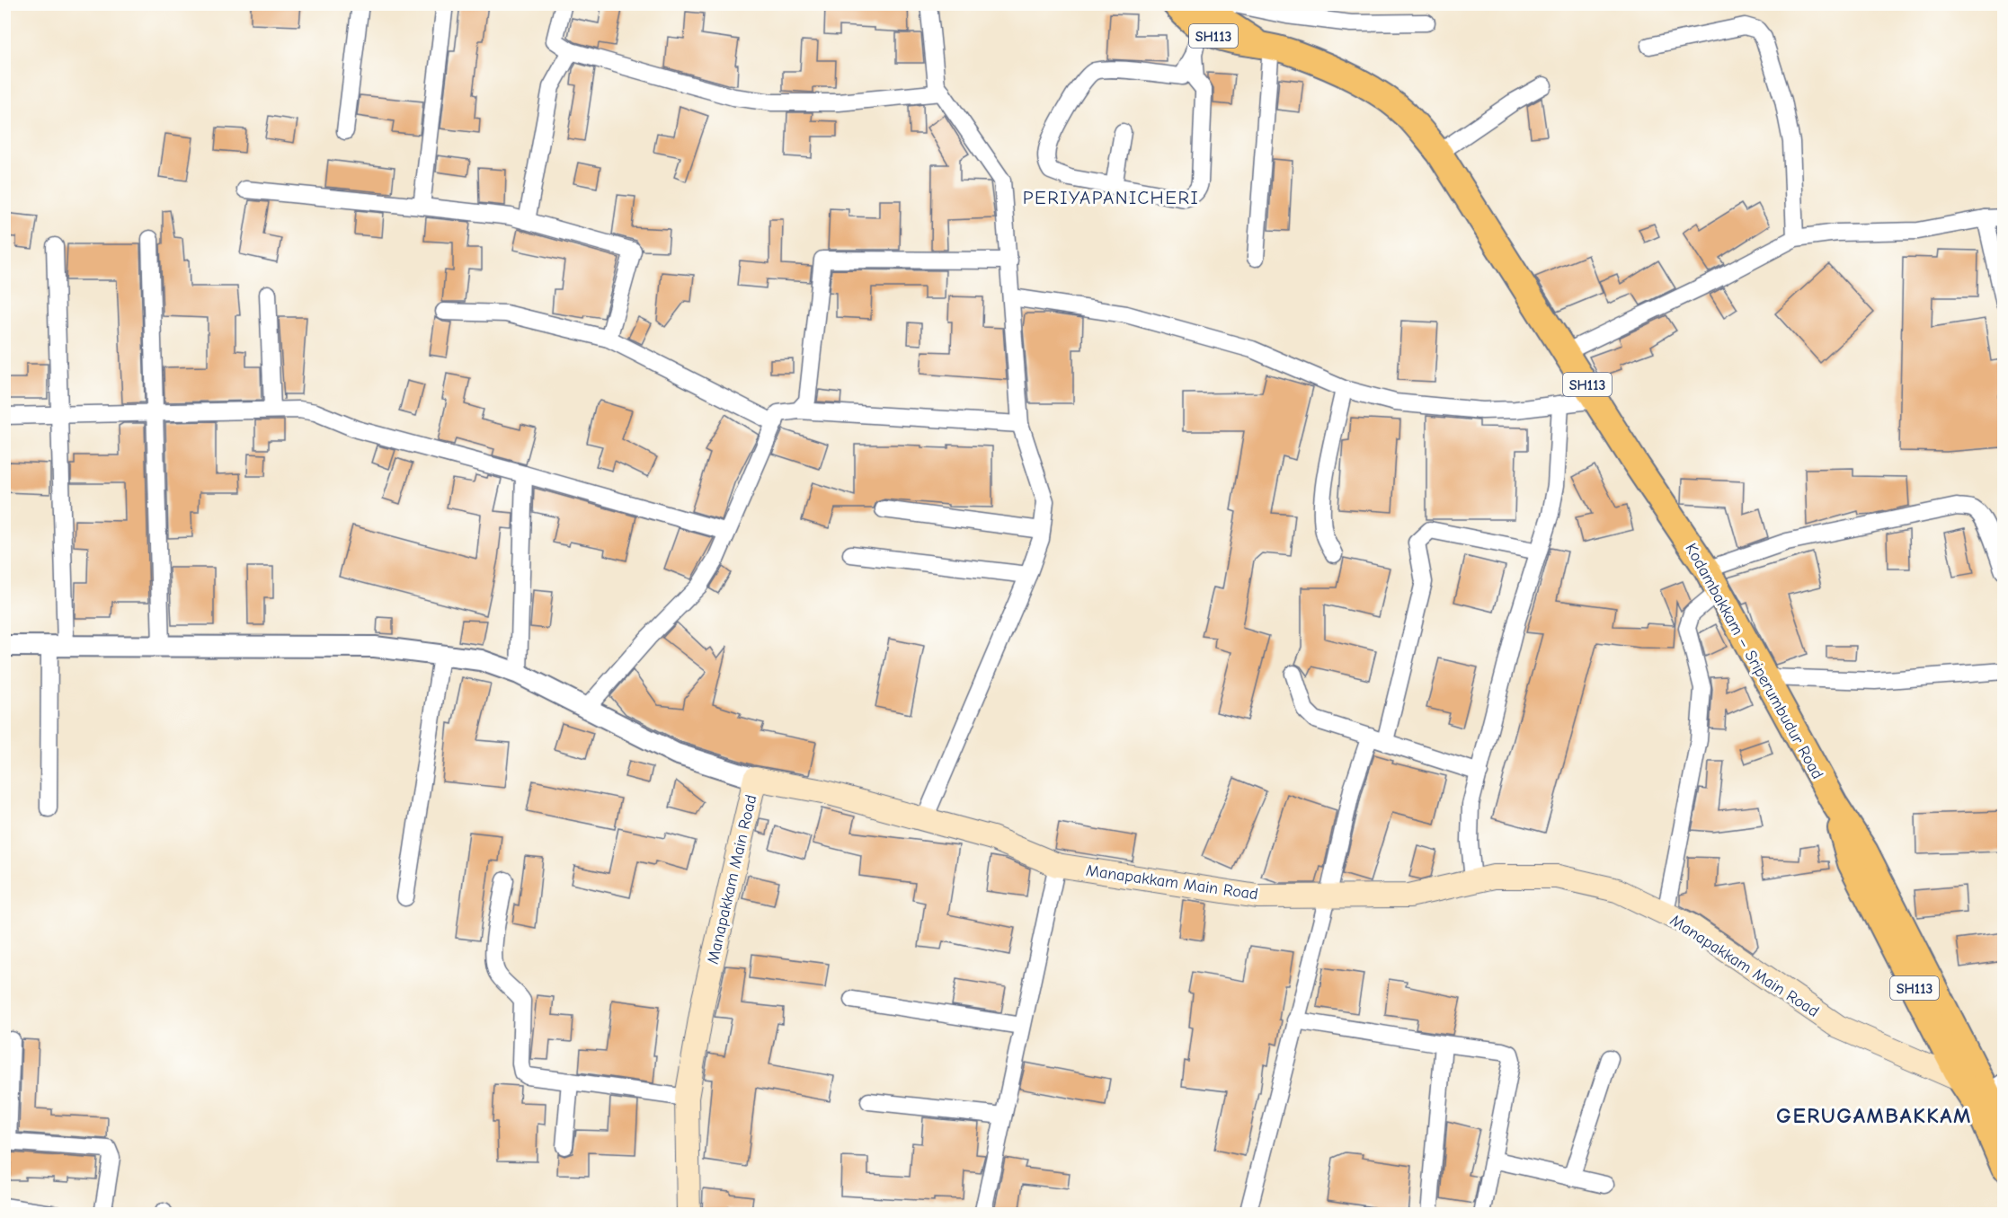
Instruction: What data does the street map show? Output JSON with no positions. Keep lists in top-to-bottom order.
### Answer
{
  "streets": {
    "main road": ["SH113", "Kodambakkam – Sriperumbudur Road", "Manapakkam Main Road"]
  },
  "crossings": [
    ["Kodambakkam – Sriperumbudur Road", "Manapakkam Main Road"]
  ],
  "districts": ["PERIYAPANICHERI", "GERUGAMBAKKAM"]
}
